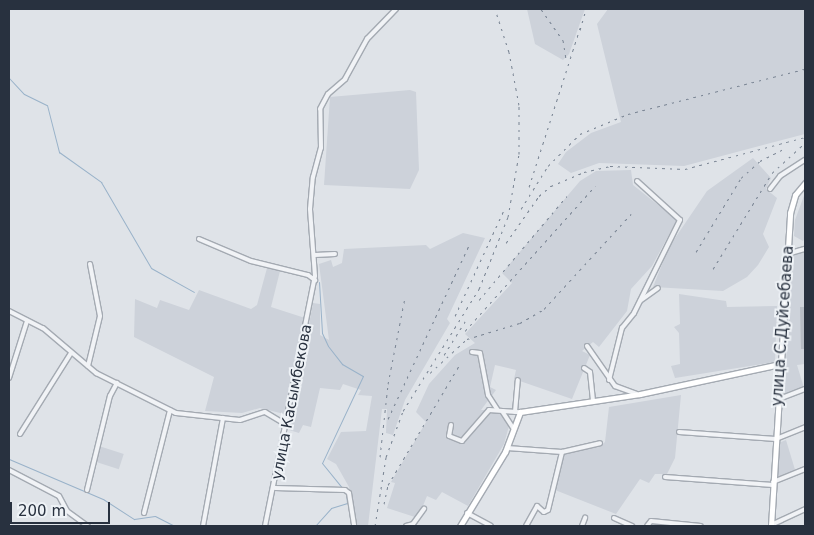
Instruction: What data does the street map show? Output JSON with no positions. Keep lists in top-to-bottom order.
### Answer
{
  "streets": {
    "street": ["улица С.Дуйсебаева", "улица Касымбекова"]
  },
  "scale_bar": "200 m"
}
